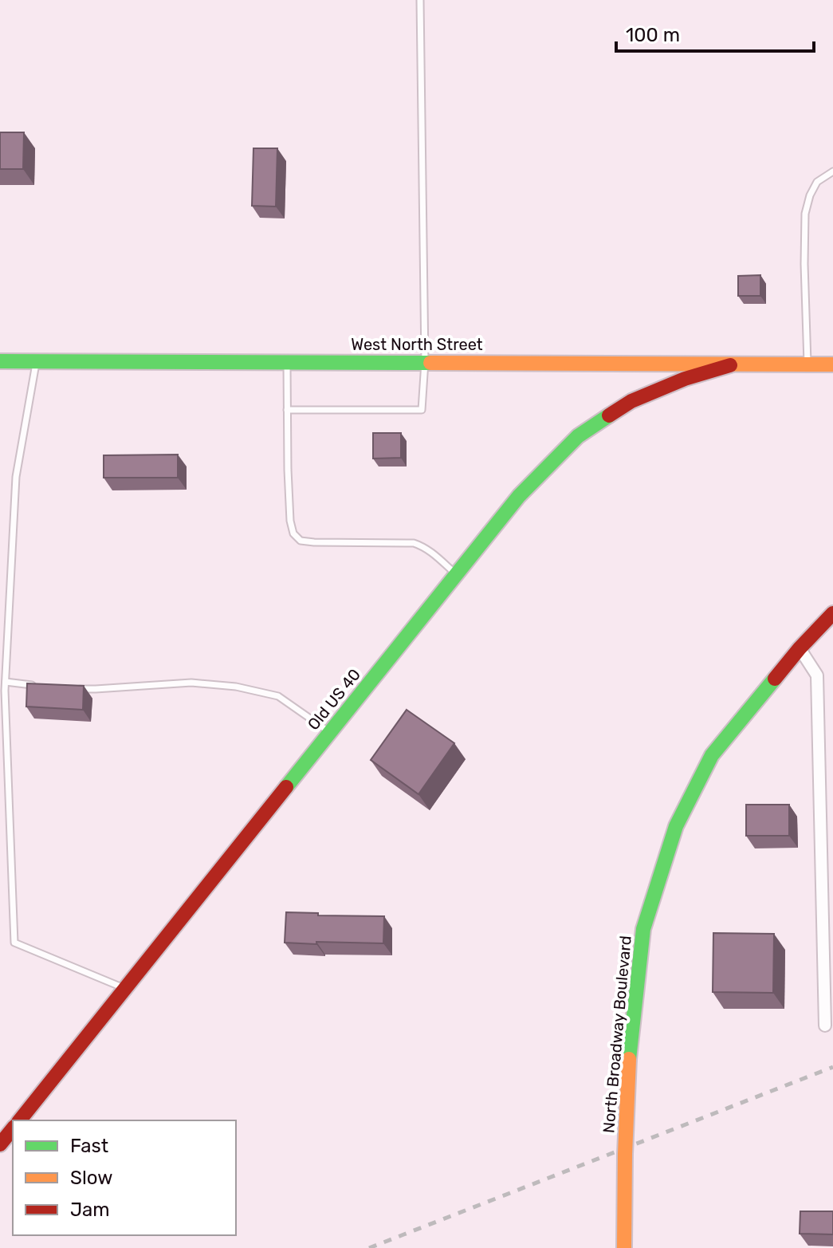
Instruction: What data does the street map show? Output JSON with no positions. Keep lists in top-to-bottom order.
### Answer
{
  "streets": {
    "street": ["West North Street", "Old US 40", "North Broadway Boulevard"]
  },
  "crossings": [
    ["West North Street", "Old US 40"]
  ],
  "legend": ["Fast", "Slow", "Jam"],
  "scale_bar": "100 m"
}
